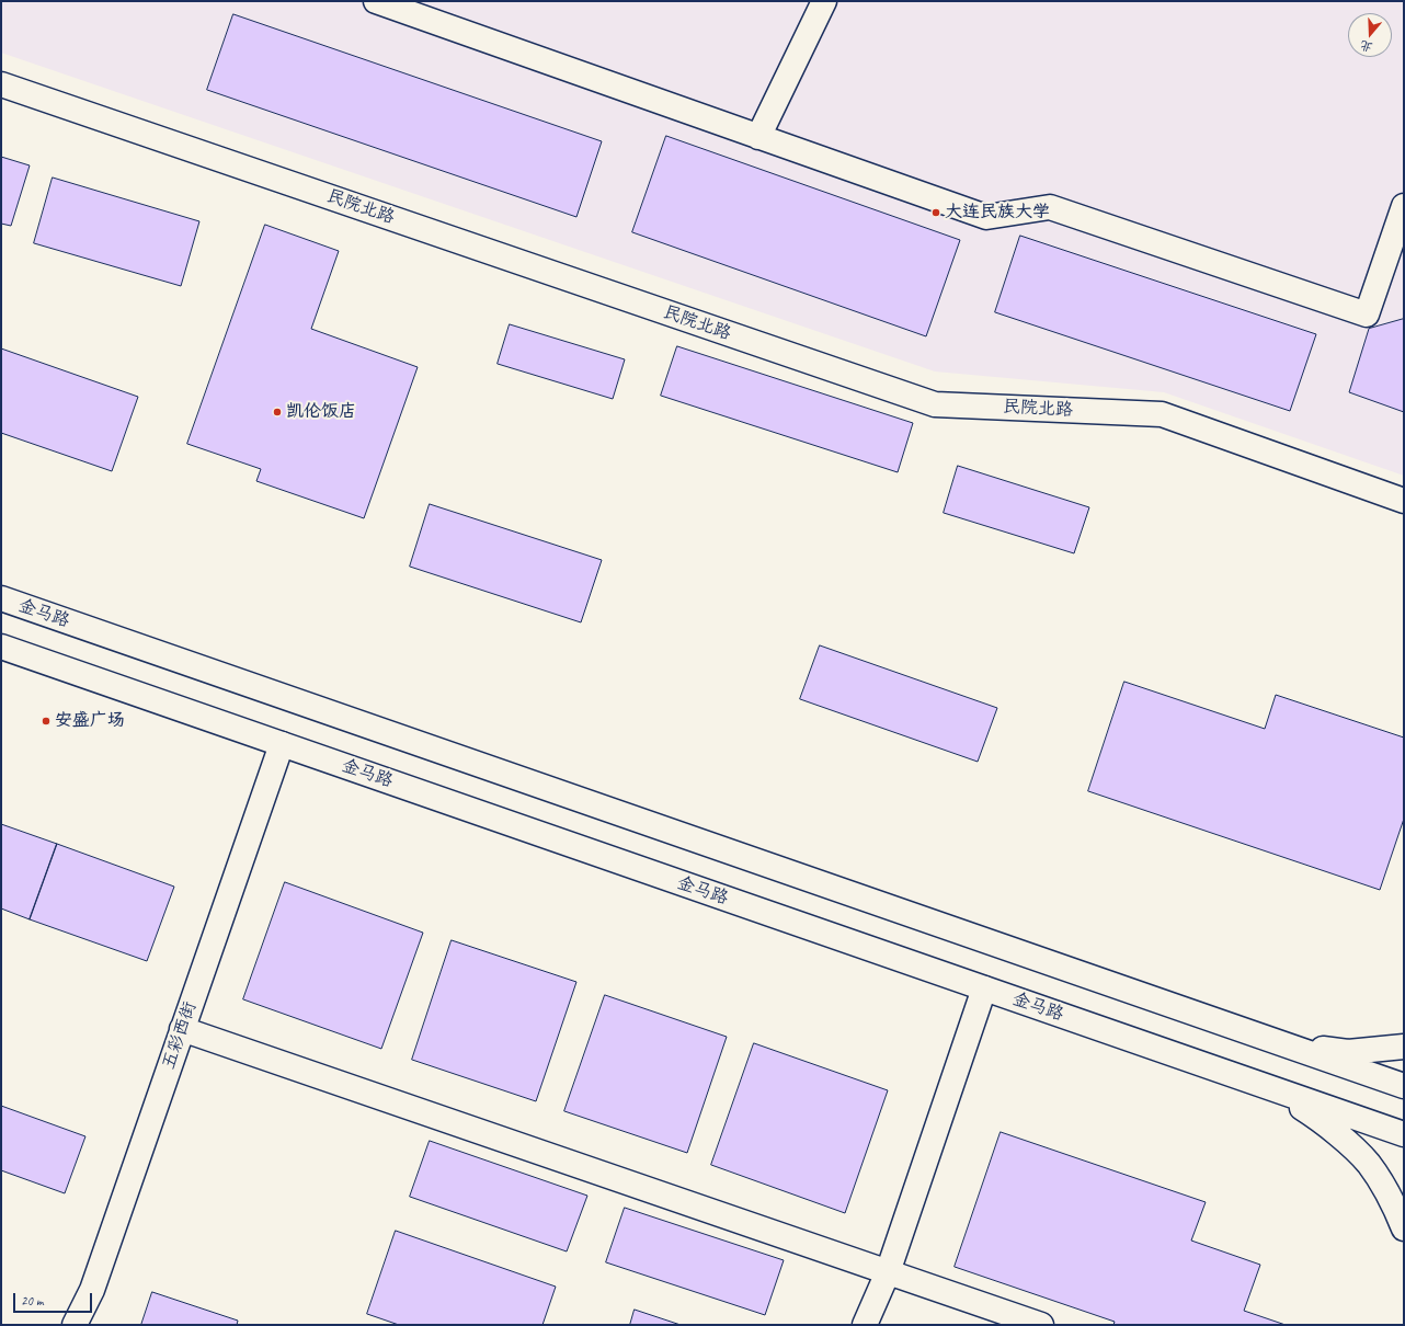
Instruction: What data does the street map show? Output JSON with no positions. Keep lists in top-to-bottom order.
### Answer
{
  "streets": {
    "street": ["民院北路", "金马路", "五彩西街"]
  },
  "crossings": [
    ["金马路", "五彩西街"]
  ],
  "places": ["大连民族大学", "凯伦饭店", "安盛广场"],
  "scale_bar": "20 m",
  "north": "bottom"
}
